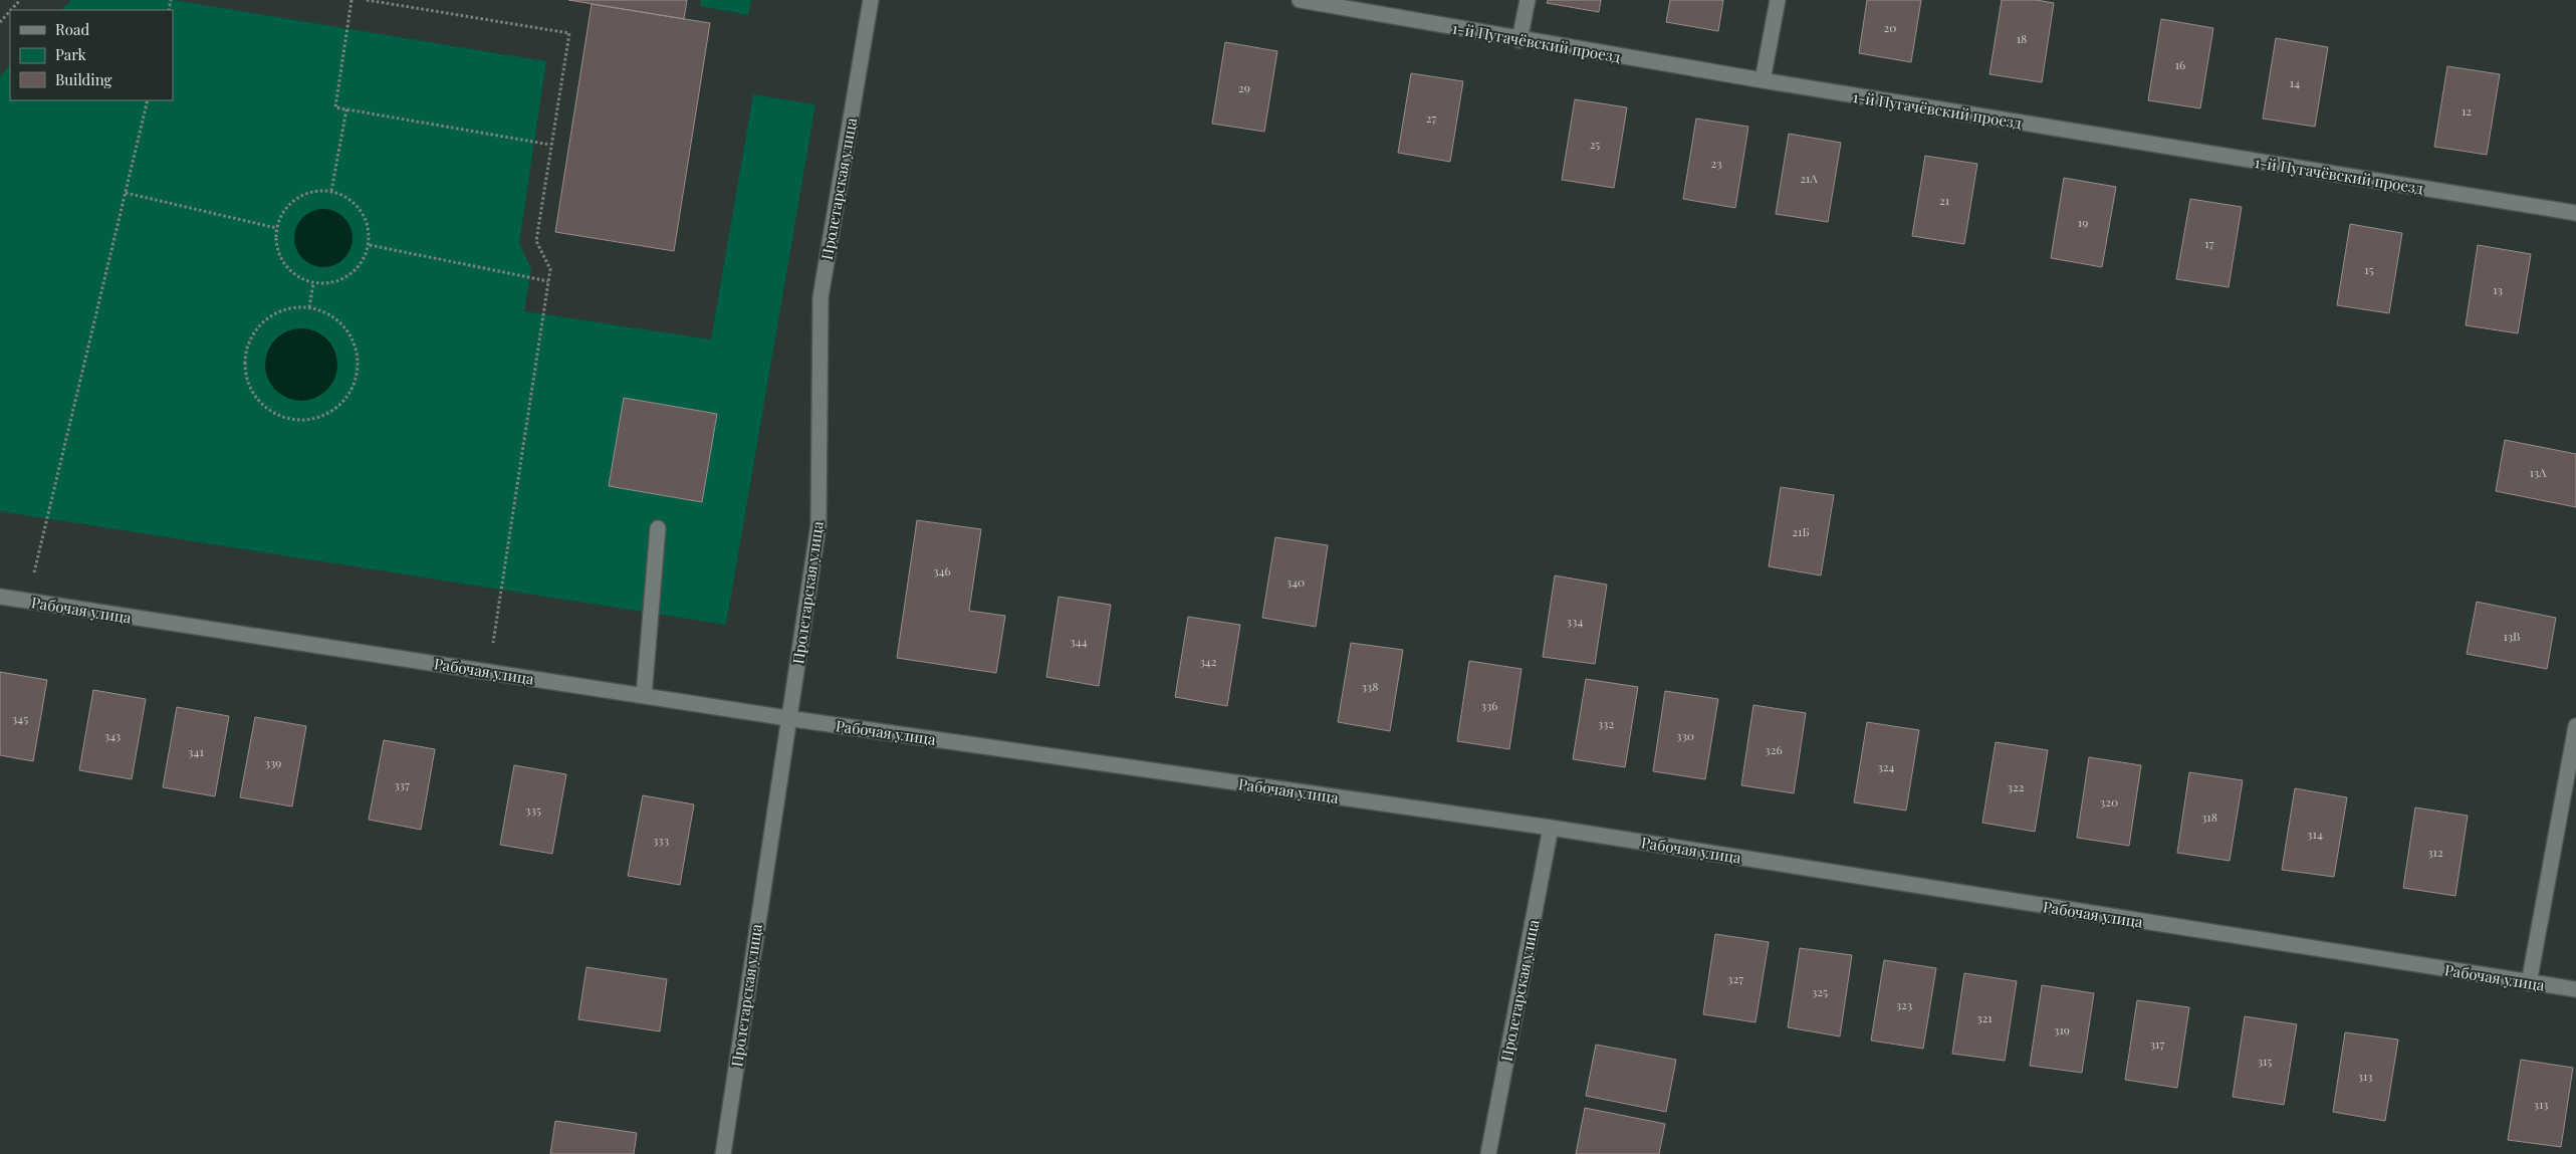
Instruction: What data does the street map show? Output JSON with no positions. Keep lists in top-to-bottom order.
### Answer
{
  "streets": {
    "street": ["1-й Пугачёвский проезд", "Пролетарская улица", "Рабочая улица"]
  },
  "crossings": [
    ["Пролетарская улица", "Рабочая улица"]
  ],
  "house_numbers": [
    "20",
    "18",
    "16",
    "14",
    "29",
    "12",
    "27",
    "25",
    "23",
    "21А",
    "21",
    "19",
    "17",
    "15",
    "13",
    "13А",
    "21Б",
    "346",
    "340",
    "334",
    "13В",
    "344",
    "342",
    "338",
    "336",
    "345",
    "332",
    "343",
    "330",
    "326",
    "341",
    "339",
    "324",
    "337",
    "322",
    "320",
    "335",
    "318",
    "314",
    "333",
    "312",
    "327",
    "325",
    "323",
    "321",
    "319",
    "317",
    "315",
    "313",
    "313"
  ],
  "legend": ["Road", "Park", "Building"]
}
